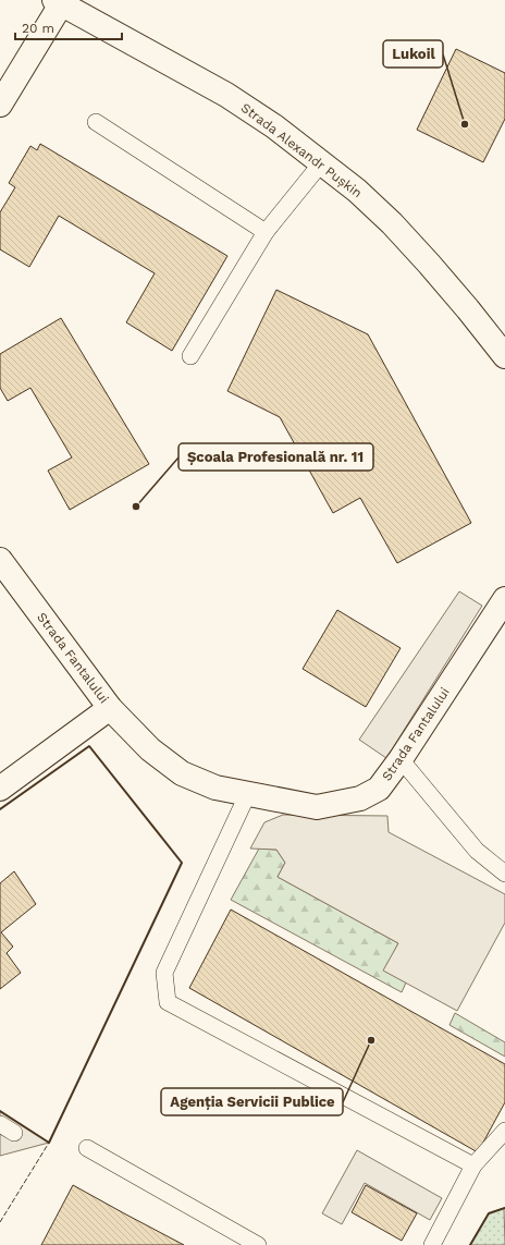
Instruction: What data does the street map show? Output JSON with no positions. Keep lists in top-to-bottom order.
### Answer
{
  "streets": {
    "street": ["Strada Alexandr Pușkin", "Strada Fantalului"]
  },
  "places": ["Lukoil", "Școala Profesională nr. 11", "Agenția Servicii Publice"],
  "scale_bar": "20 m"
}
